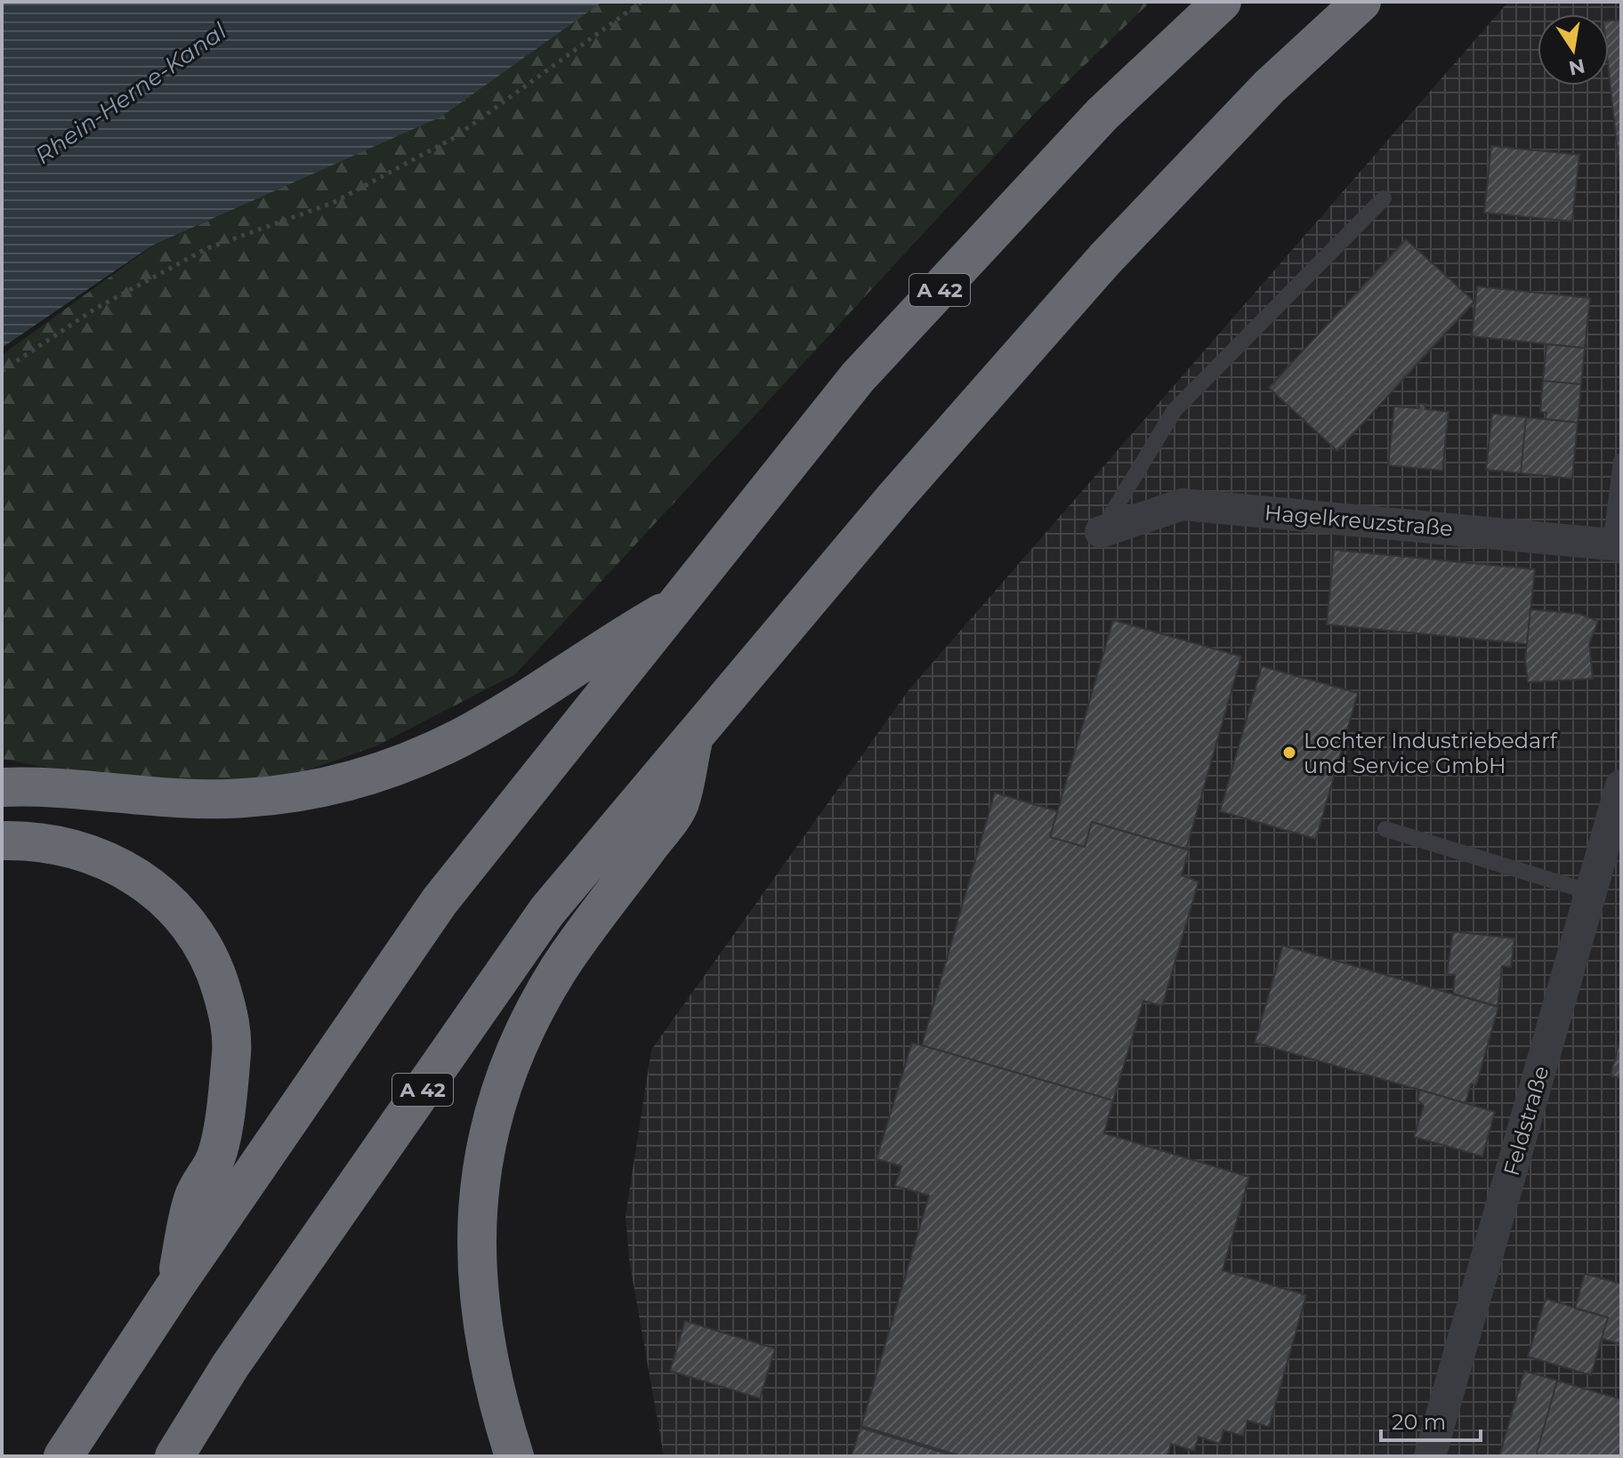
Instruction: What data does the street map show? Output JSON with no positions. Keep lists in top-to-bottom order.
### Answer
{
  "streets": {
    "highway": ["A 42"],
    "street": ["Hagelkreuzstraße", "Feldstraße"]
  },
  "water": ["Rhein-Herne-Kanal"],
  "places": ["Lochter Industriebedarf und Service GmbH"],
  "scale_bar": "20 m",
  "north": "bottom"
}
